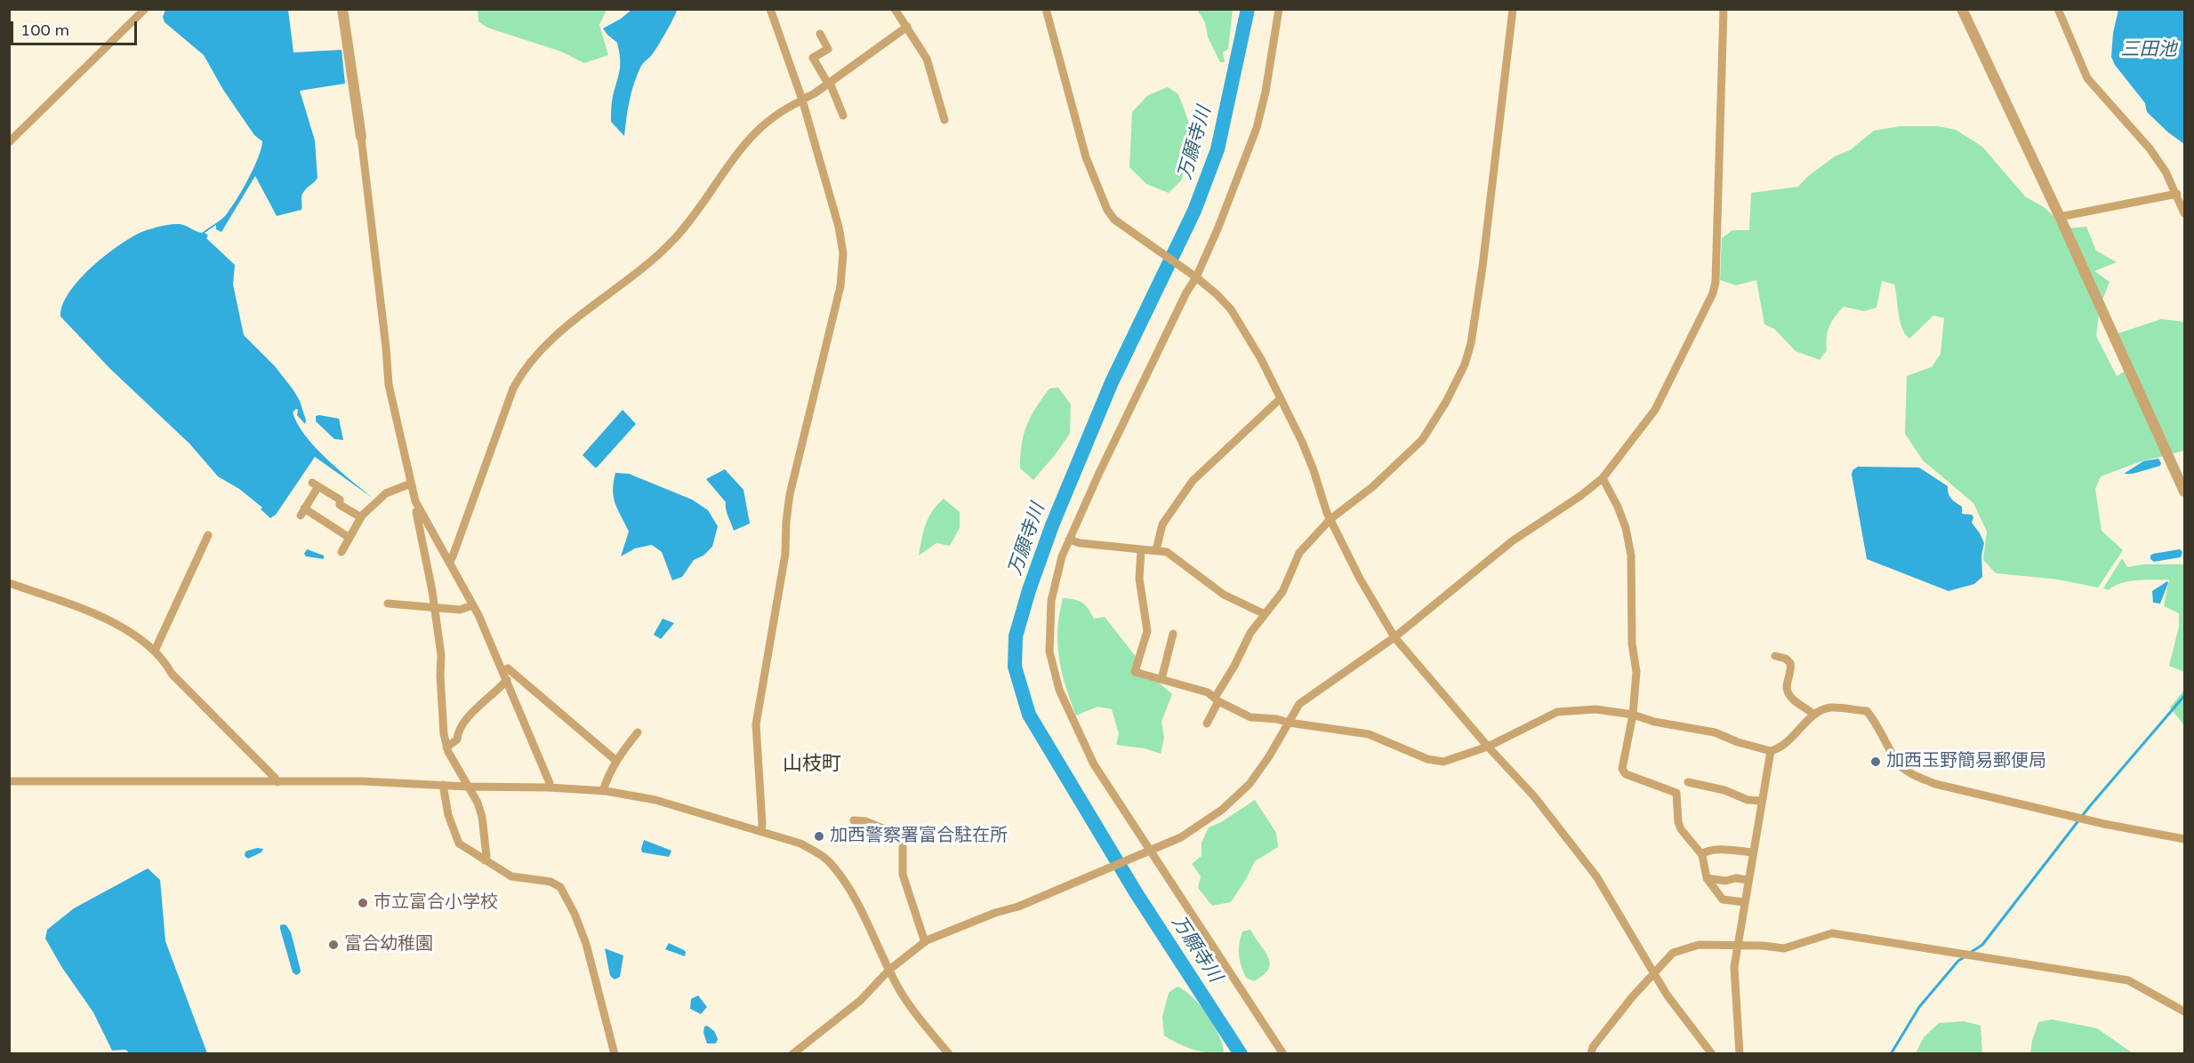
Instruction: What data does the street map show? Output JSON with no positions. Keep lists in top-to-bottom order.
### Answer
{
  "districts": ["山枝町"],
  "water": ["三田池", "万願寺川"],
  "places": [
    "加西玉野簡易郵便局",
    "加西警察署富合駐在所",
    "市立富合小学校",
    "富合幼稚園"
  ],
  "scale_bar": "100 m"
}
